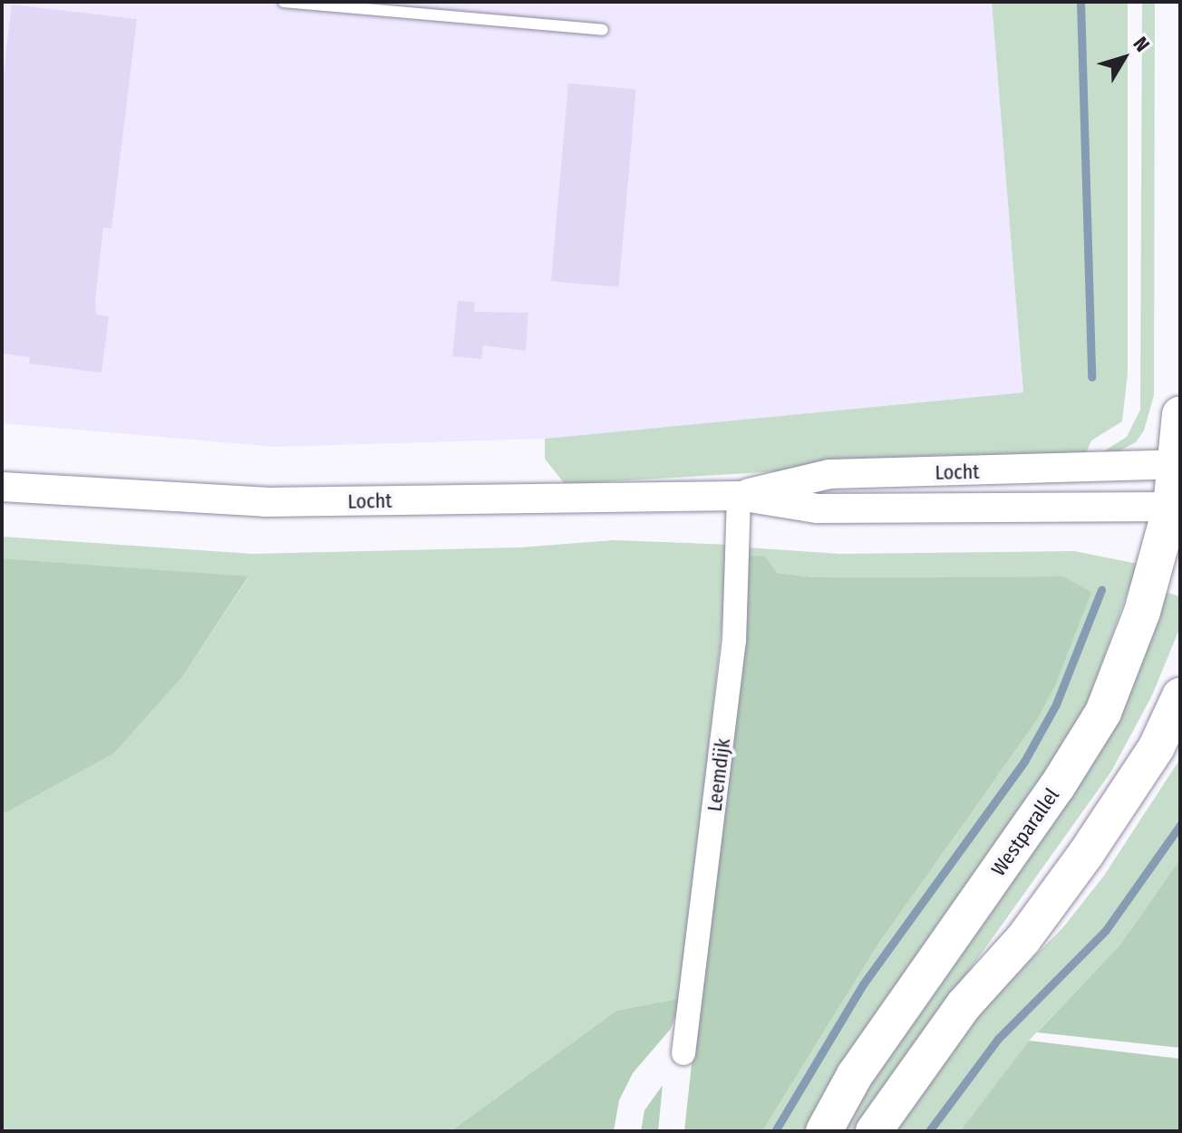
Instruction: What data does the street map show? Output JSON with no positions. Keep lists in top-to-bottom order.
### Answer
{
  "streets": {
    "main road": ["Westparallel"],
    "street": ["Locht", "Leemdijk"]
  },
  "crossings": [
    ["Locht", "Leemdijk"],
    ["Locht", "Westparallel"]
  ],
  "north": "top right"
}
